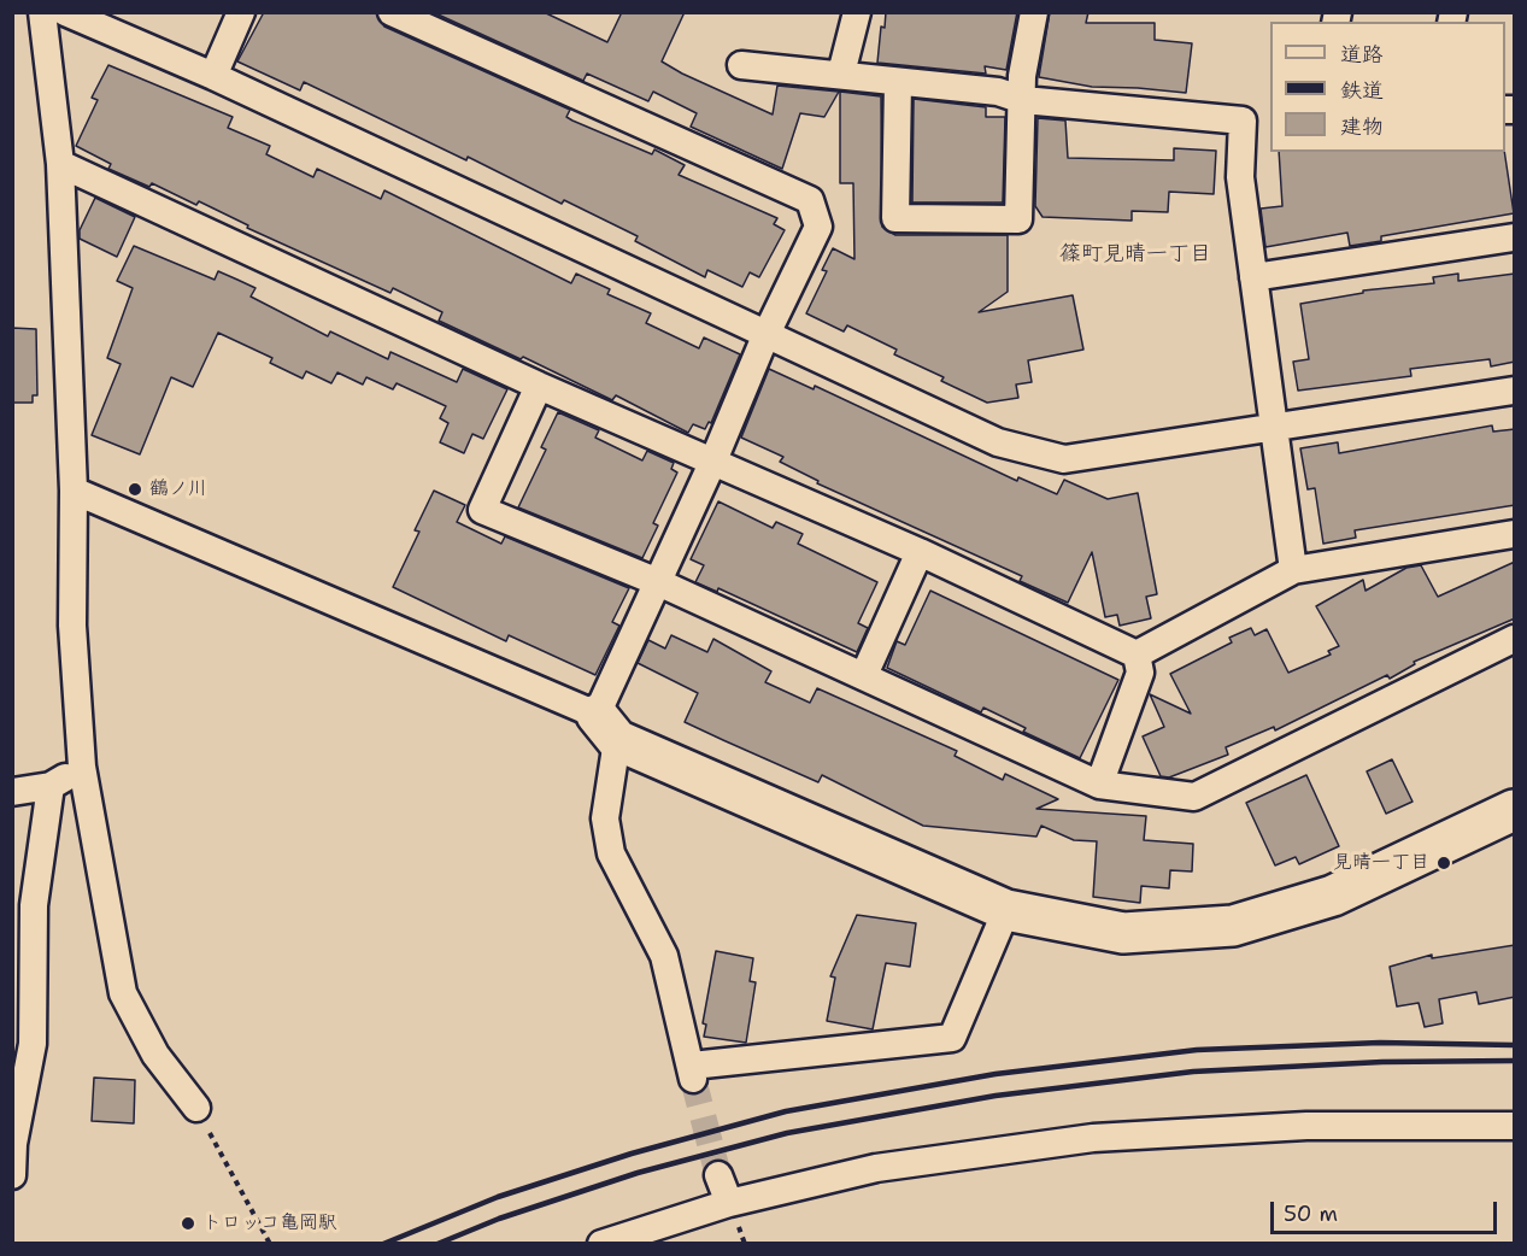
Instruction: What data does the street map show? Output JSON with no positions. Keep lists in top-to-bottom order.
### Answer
{
  "districts": ["篠町見晴一丁目"],
  "places": ["鶴ノ川", "見晴一丁目", "トロッコ亀岡駅"],
  "legend": ["道路", "鉄道", "建物"],
  "scale_bar": "50 m"
}
